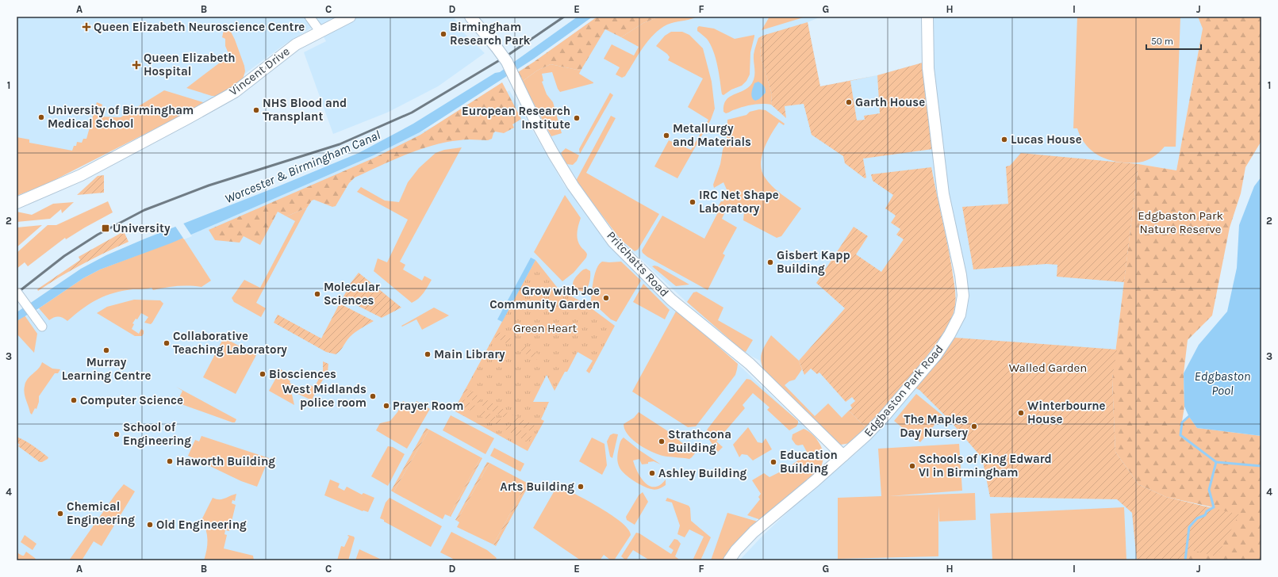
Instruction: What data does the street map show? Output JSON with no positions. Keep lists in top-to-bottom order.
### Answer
{
  "streets": {
    "street": ["Vincent Drive", "Pritchatts Road", "Edgbaston Park Road"]
  },
  "crossings": [
    ["Pritchatts Road", "Edgbaston Park Road"]
  ],
  "water": ["Worcester & Birmingham Canal", "Edgbaston Pool"],
  "parks": ["Edgbaston Park Nature Reserve", "Green Heart", "Walled Garden"],
  "places": {
    "health": ["Queen Elizabeth Neuroscience Centre", "Queen Elizabeth Hospital"],
    "other": [
      "Birmingham Research Park",
      "Garth House",
      "NHS Blood and Transplant",
      "University of Birmingham Medical School",
      "European Research Institute",
      "Metallurgy and Materials",
      "Lucas House",
      "IRC Net Shape Laboratory",
      "Gisbert Kapp Building",
      "Molecular Sciences",
      "Grow with Joe Community Garden",
      "Collaborative Teaching Laboratory",
      "Murray Learning Centre",
      "Main Library",
      "Biosciences",
      "West Midlands police room",
      "Computer Science",
      "Prayer Room",
      "Winterbourne House",
      "The Maples Day Nursery",
      "School of Engineering",
      "Strathcona Building",
      "Haworth Building",
      "Education Building",
      "Schools of King Edward VI in Birmingham",
      "Ashley Building",
      "Arts Building",
      "Chemical Engineering",
      "Old Engineering"
    ],
    "transit": ["University"]
  },
  "scale_bar": "50 m",
  "grid": {
    "columns": [
      "A",
      "B",
      "C",
      "D",
      "E",
      "F",
      "G",
      "H",
      "I",
      "J"
    ],
    "rows": [
      "1",
      "2",
      "3",
      "4"
    ]
  }
}
